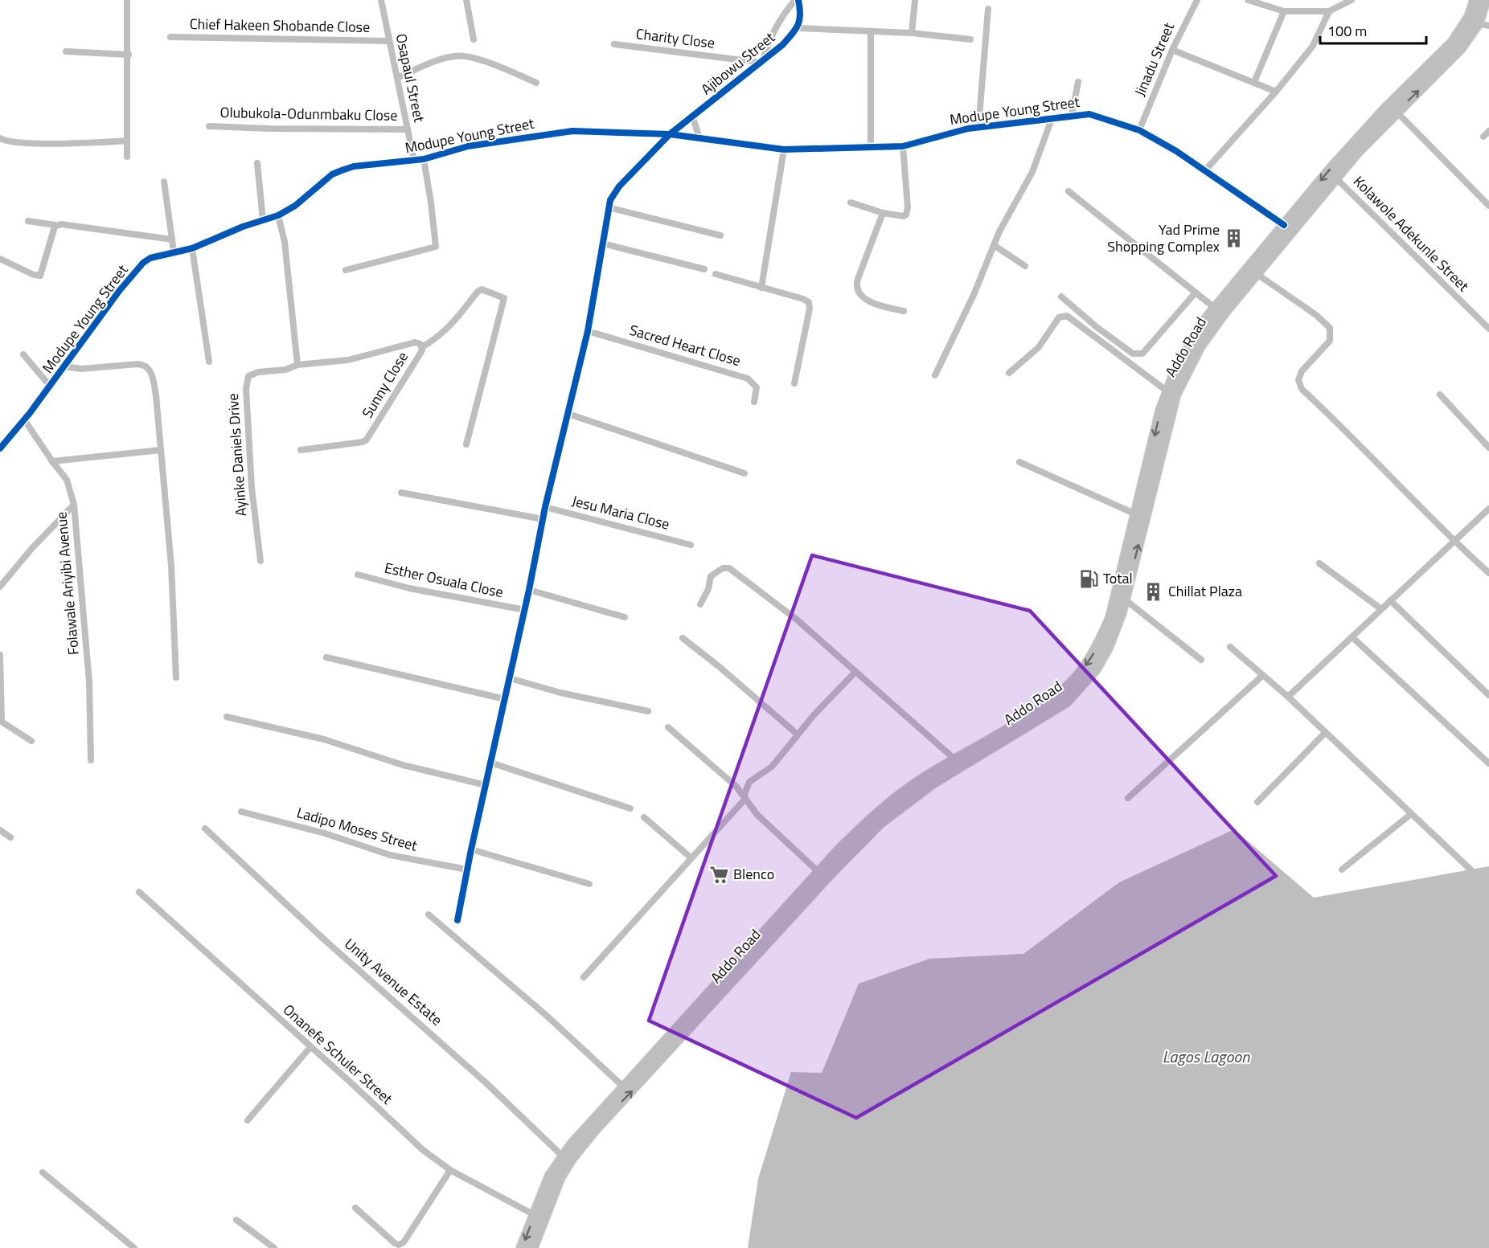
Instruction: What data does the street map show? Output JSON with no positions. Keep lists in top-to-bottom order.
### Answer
{
  "streets": {
    "main road": ["Addo Road"],
    "street": [
      "Chief Hakeen Shobande Close",
      "Charity Close",
      "Jinadu Street",
      "Ajibowu Street",
      "Osapaul Street",
      "Modupe Young Street",
      "Olubukola-Odunmbaku Close",
      "Kolawole Adekunle Street",
      "Sacred Heart Close",
      "Sunny Close",
      "Ayinke Daniels Drive",
      "Jesu Maria Close",
      "Esther Osuala Close",
      "Folawale Ariyibi Avenue",
      "Ladipo Moses Street",
      "Unity Avenue Estate",
      "Onanefe Schuler Street"
    ]
  },
  "crossings": [
    ["Chief Hakeen Shobande Close", "Osapaul Street"],
    ["Charity Close", "Ajibowu Street"],
    ["Jinadu Street", "Modupe Young Street"],
    ["Ajibowu Street", "Modupe Young Street"],
    ["Osapaul Street", "Modupe Young Street"],
    ["Osapaul Street", "Olubukola-Odunmbaku Close"],
    ["Modupe Young Street", "Addo Road"],
    ["Modupe Young Street", "Folawale Ariyibi Avenue"],
    ["Kolawole Adekunle Street", "Addo Road"],
    ["Addo Road", "Unity Avenue Estate"],
    ["Addo Road", "Onanefe Schuler Street"],
    ["Sunny Close", "Ayinke Daniels Drive"]
  ],
  "water": ["Lagos Lagoon"],
  "places": {
    "building": ["Yad Prime Shopping Complex", "Chillat Plaza"],
    "fuel station": ["Total"],
    "supermarket": ["Blenco"]
  },
  "scale_bar": "100 m"
}
